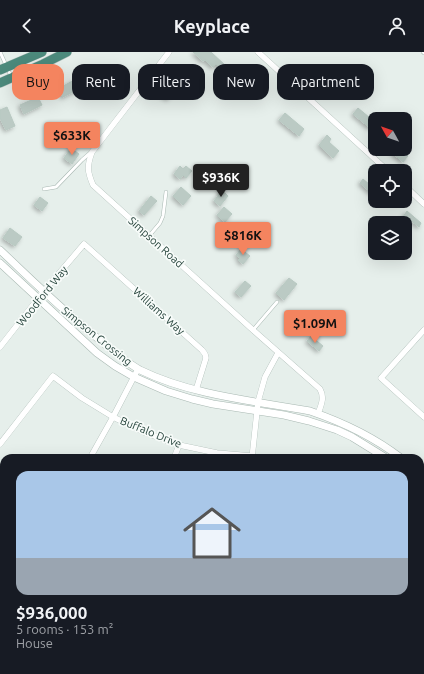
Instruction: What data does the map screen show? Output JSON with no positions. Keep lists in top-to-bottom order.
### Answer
{
  "streets": {
    "street": [
      "Simpson Road",
      "Woodford Way",
      "Williams Way",
      "Simpson Crossing",
      "Buffalo Drive"
    ]
  },
  "crossings": [
    ["Woodford Way", "Williams Way"],
    ["Woodford Way", "Simpson Crossing"],
    ["Williams Way", "Simpson Crossing"]
  ],
  "north": "top left",
  "page": {
    "header": "Keyplace",
    "chip": [
      "Buy",
      "Rent",
      "Filters",
      "New",
      "Apartment"
    ],
    "price": [
      "$633K",
      "$936K",
      "$816K",
      "$1.09M"
    ],
    "list": [
      {
        "name": "$936,000",
        "note": "5 rooms · 153 m² · House"
      }
    ]
  }
}
